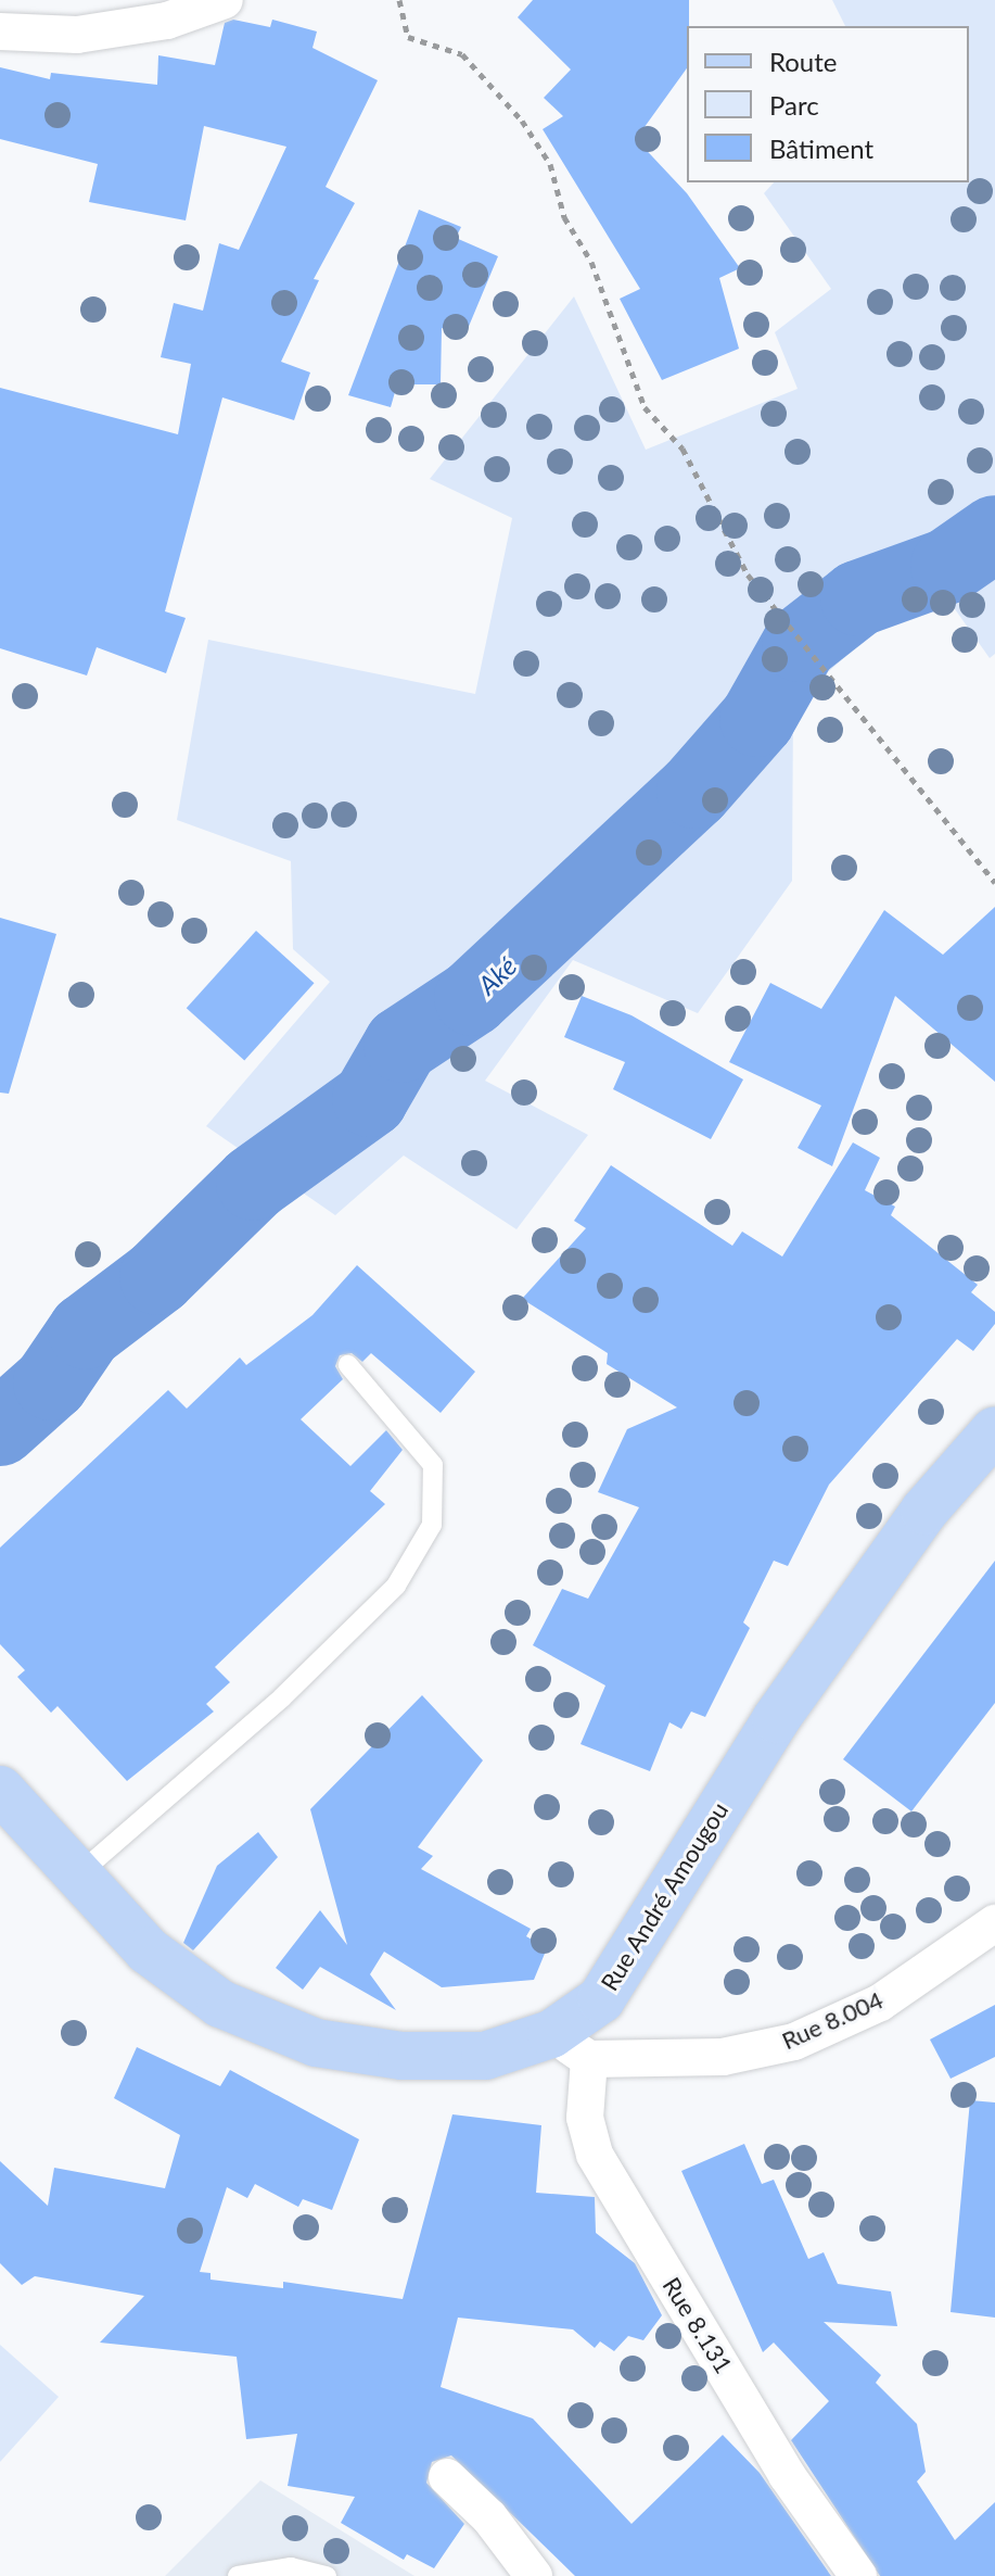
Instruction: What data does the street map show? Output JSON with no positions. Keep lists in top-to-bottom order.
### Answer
{
  "streets": {
    "main road": ["Rue André Amougou"],
    "street": ["Rue 8.004", "Rue 8.131"]
  },
  "crossings": [
    ["Rue André Amougou", "Rue 8.004"],
    ["Rue André Amougou", "Rue 8.131"],
    ["Rue 8.004", "Rue 8.131"]
  ],
  "water": ["Aké"],
  "legend": ["Route", "Parc", "Bâtiment"]
}
